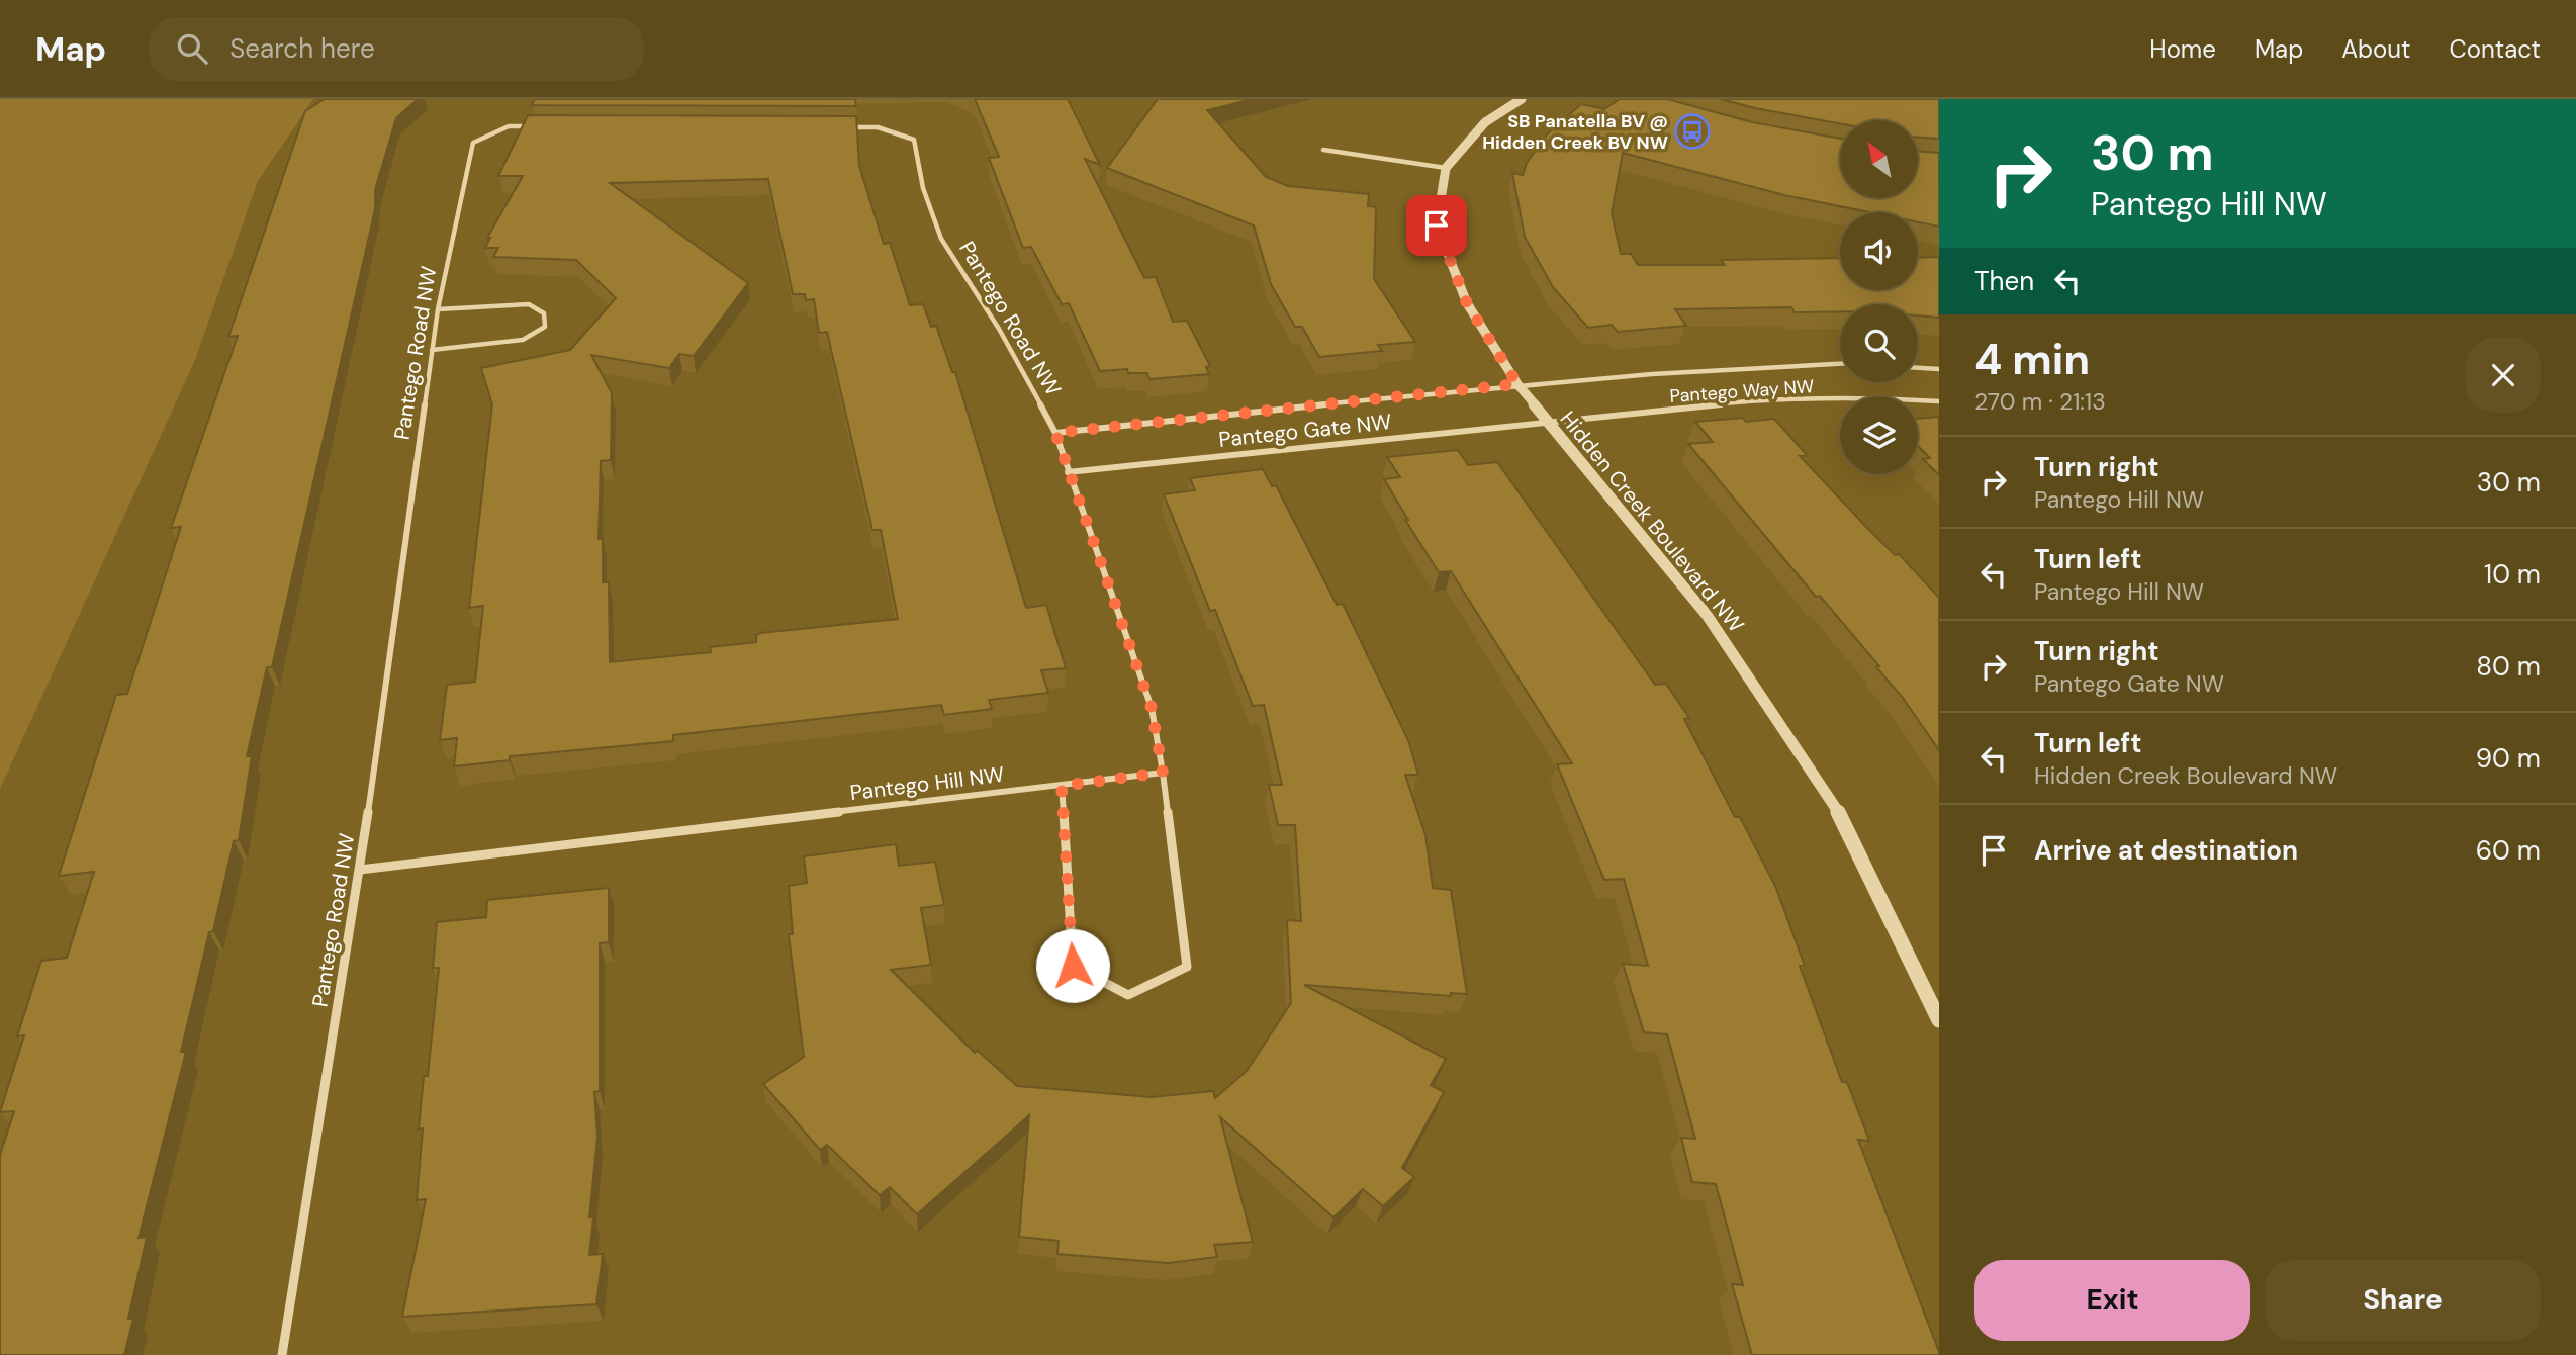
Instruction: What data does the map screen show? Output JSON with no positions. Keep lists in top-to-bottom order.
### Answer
{
  "streets": {
    "street": [
      "Pantego Road NW",
      "Pantego Way NW",
      "Pantego Gate NW",
      "Hidden Creek Boulevard NW",
      "Pantego Hill NW"
    ]
  },
  "crossings": [
    ["Pantego Road NW", "Pantego Gate NW"],
    ["Pantego Road NW", "Pantego Hill NW"],
    ["Pantego Way NW", "Pantego Gate NW"],
    ["Pantego Way NW", "Hidden Creek Boulevard NW"],
    ["Pantego Gate NW", "Hidden Creek Boulevard NW"]
  ],
  "places": {
    "bus stop": ["SB Panatella BV @ Hidden Creek BV NW"]
  },
  "north": "top left",
  "page": {
    "header": "Map",
    "search": "Search here",
    "nav": [
      "Home",
      "Map",
      "About",
      "Contact"
    ],
    "turn": ["30 m", "Pantego Hill NW"],
    "then": "Then",
    "heading": ["4 min", "270 m · 21:13"],
    "list": [
      {
        "name": "Turn right",
        "note": "Pantego Hill NW",
        "value": "30 m"
      },
      {
        "name": "Turn left",
        "note": "Pantego Hill NW",
        "value": "10 m"
      },
      {
        "name": "Turn right",
        "note": "Pantego Gate NW",
        "value": "80 m"
      },
      {
        "name": "Turn left",
        "note": "Hidden Creek Boulevard NW",
        "value": "90 m"
      },
      {
        "name": "Arrive at destination",
        "value": "60 m"
      }
    ],
    "buttons": ["Exit", "Share"]
  }
}
